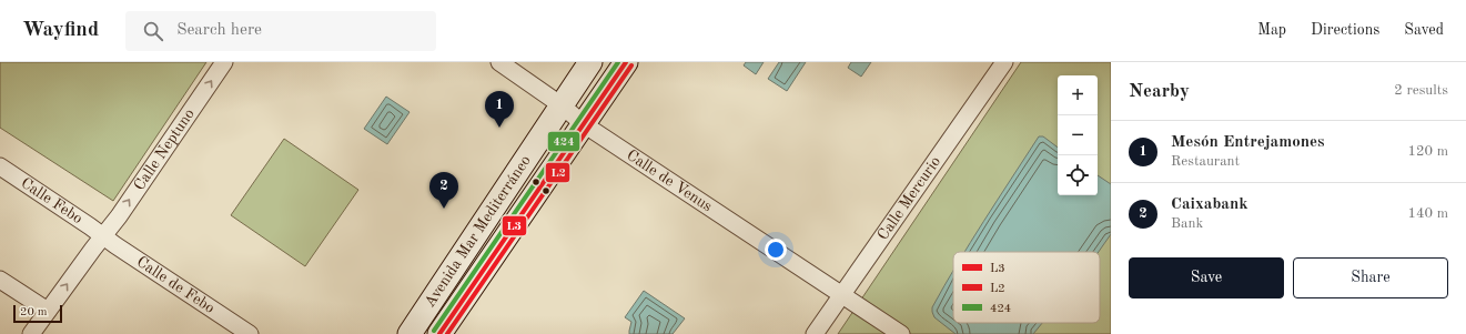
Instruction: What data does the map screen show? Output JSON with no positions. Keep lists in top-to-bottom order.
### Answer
{
  "streets": {
    "street": [
      "Calle Neptuno",
      "Calle de Venus",
      "Calle Mercurio",
      "Calle Febo",
      "Avenida Mar Mediterráneo",
      "Calle de Febo"
    ]
  },
  "crossings": [
    ["Calle Neptuno", "Calle Febo"],
    ["Calle Neptuno", "Calle de Febo"],
    ["Calle de Venus", "Calle Mercurio"],
    ["Calle de Venus", "Avenida Mar Mediterráneo"],
    ["Calle Febo", "Calle de Febo"]
  ],
  "one_way": ["Calle Neptuno"],
  "lines": ["transit line L3", "transit line 424", "transit line L2"],
  "legend": ["L3", "L2", "424"],
  "scale_bar": "20 m",
  "page": {
    "header": "Wayfind",
    "search": "Search here",
    "nav": ["Map", "Directions", "Saved"],
    "heading": ["Nearby", "2 results"],
    "map_buttons": ["+", "−"],
    "pins": ["1", "2"],
    "list": [
      {
        "mark": "1",
        "name": "Mesón Entrejamones",
        "note": "Restaurant",
        "value": "120 m"
      },
      {
        "mark": "2",
        "name": "Caixabank",
        "note": "Bank",
        "value": "140 m"
      }
    ],
    "buttons": ["Save", "Share"],
    "scale": "20 m"
  }
}
